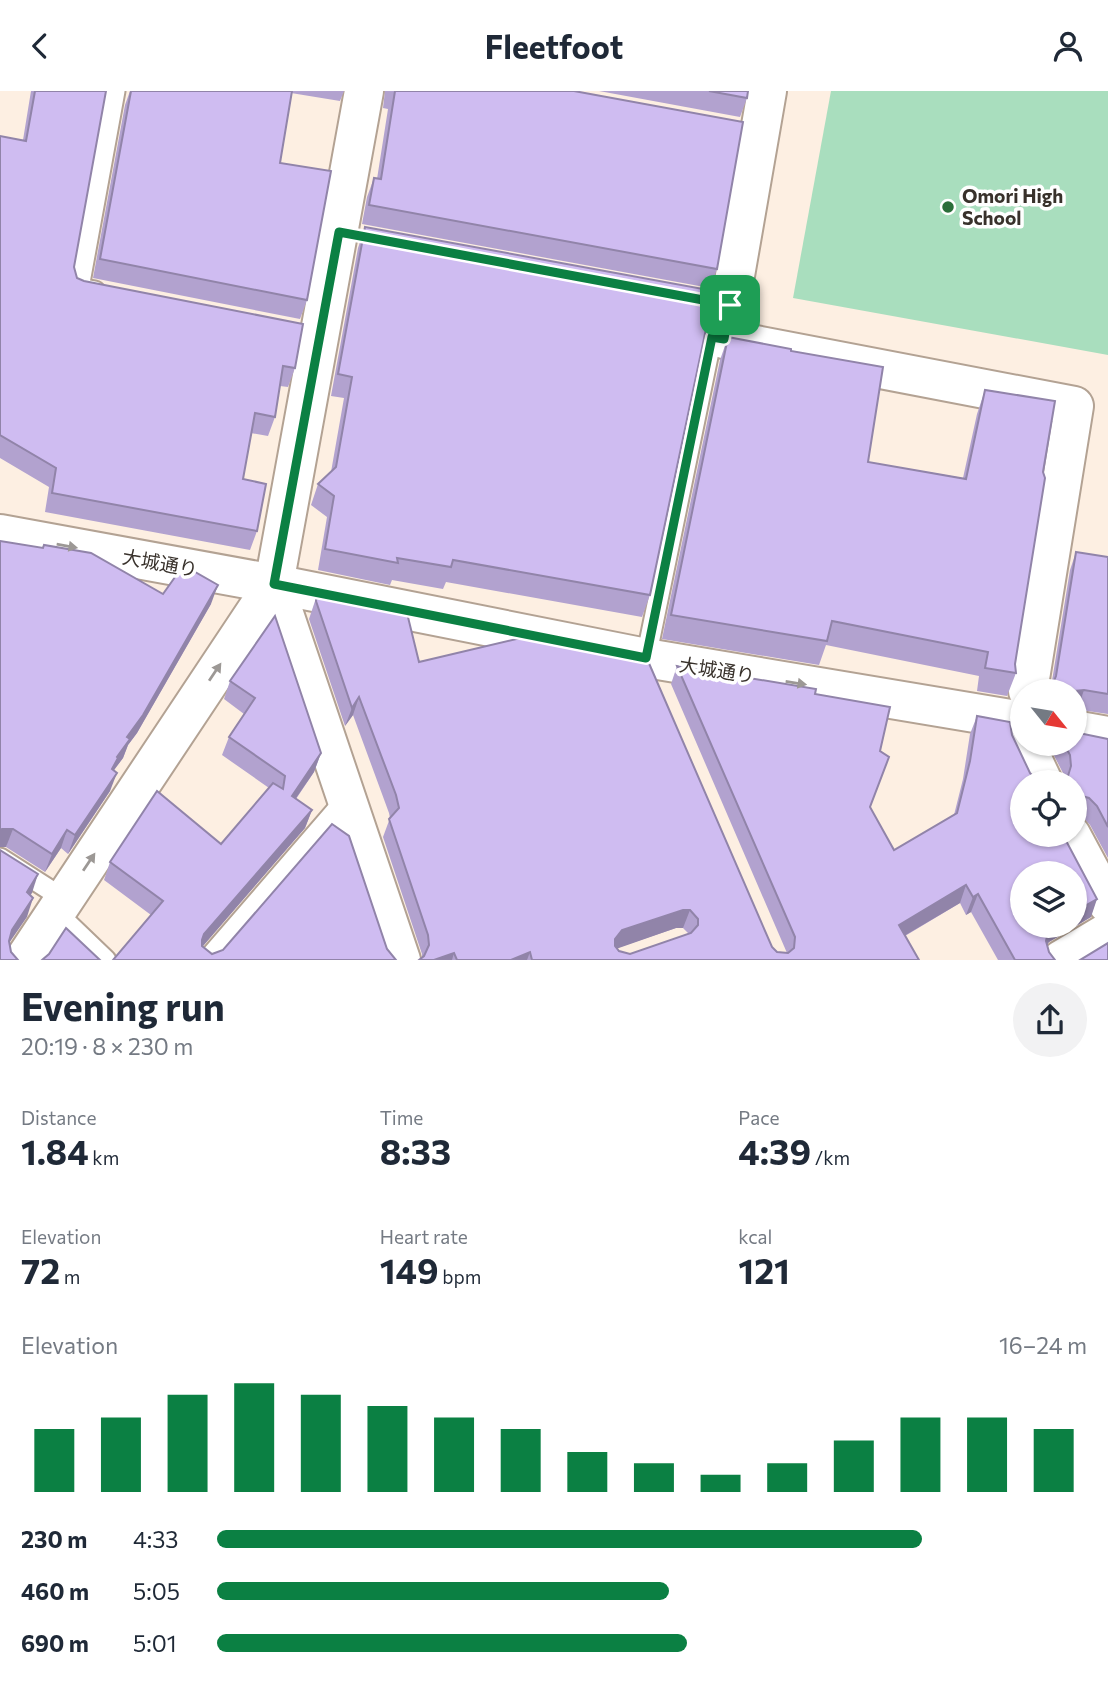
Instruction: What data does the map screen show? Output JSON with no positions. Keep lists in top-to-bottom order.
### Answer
{
  "streets": {
    "street": ["大城通り"]
  },
  "one_way": ["大城通り"],
  "places": ["Omori High School"],
  "north": "bottom right",
  "page": {
    "header": "Fleetfoot",
    "heading": ["Evening run", "20:19 · 8 × 230 m"],
    "stats": [
      ["Distance", "1.84 km"],
      ["Time", "8:33"],
      ["Pace", "4:39 /km"],
      ["Elevation", "72 m"],
      ["Heart rate", "149 bpm"],
      ["kcal", "121"]
    ],
    "chart": ["Elevation", "16–24 m"],
    "list": [
      {
        "name": "230 m",
        "note": "4:33"
      },
      {
        "name": "460 m",
        "note": "5:05"
      },
      {
        "name": "690 m",
        "note": "5:01"
      }
    ]
  }
}
